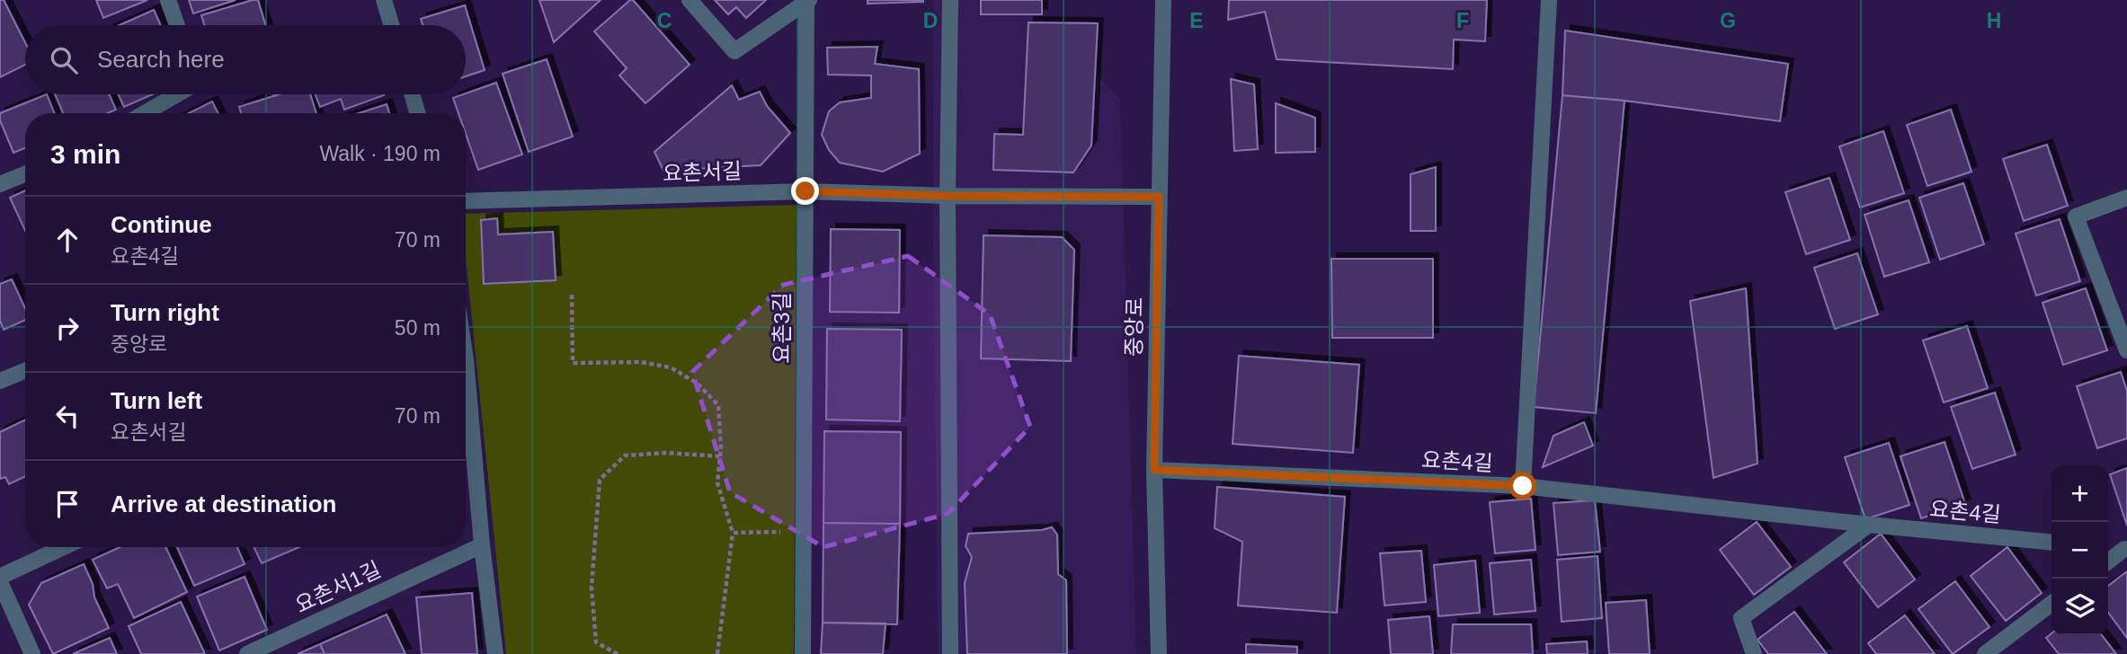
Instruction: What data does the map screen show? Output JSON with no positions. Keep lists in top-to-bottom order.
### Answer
{
  "streets": {
    "street": [
      "요촌서길",
      "중앙로",
      "요촌3길",
      "요촌4길",
      "요촌서1길"
    ]
  },
  "crossings": [
    ["요촌서길", "중앙로"],
    ["요촌서길", "요촌3길"],
    ["중앙로", "요촌4길"]
  ],
  "page": {
    "search": "Search here",
    "heading": ["3 min", "Walk · 190 m"],
    "list": [
      ["Continue", "요촌4길", "70 m"],
      ["Turn right", "중앙로", "50 m"],
      ["Turn left", "요촌서길", "70 m"],
      "Arrive at destination"
    ],
    "map_buttons": ["+", "−"]
  },
  "grid": {
    "columns": [
      "C",
      "D",
      "E",
      "F",
      "G",
      "H"
    ]
  }
}
